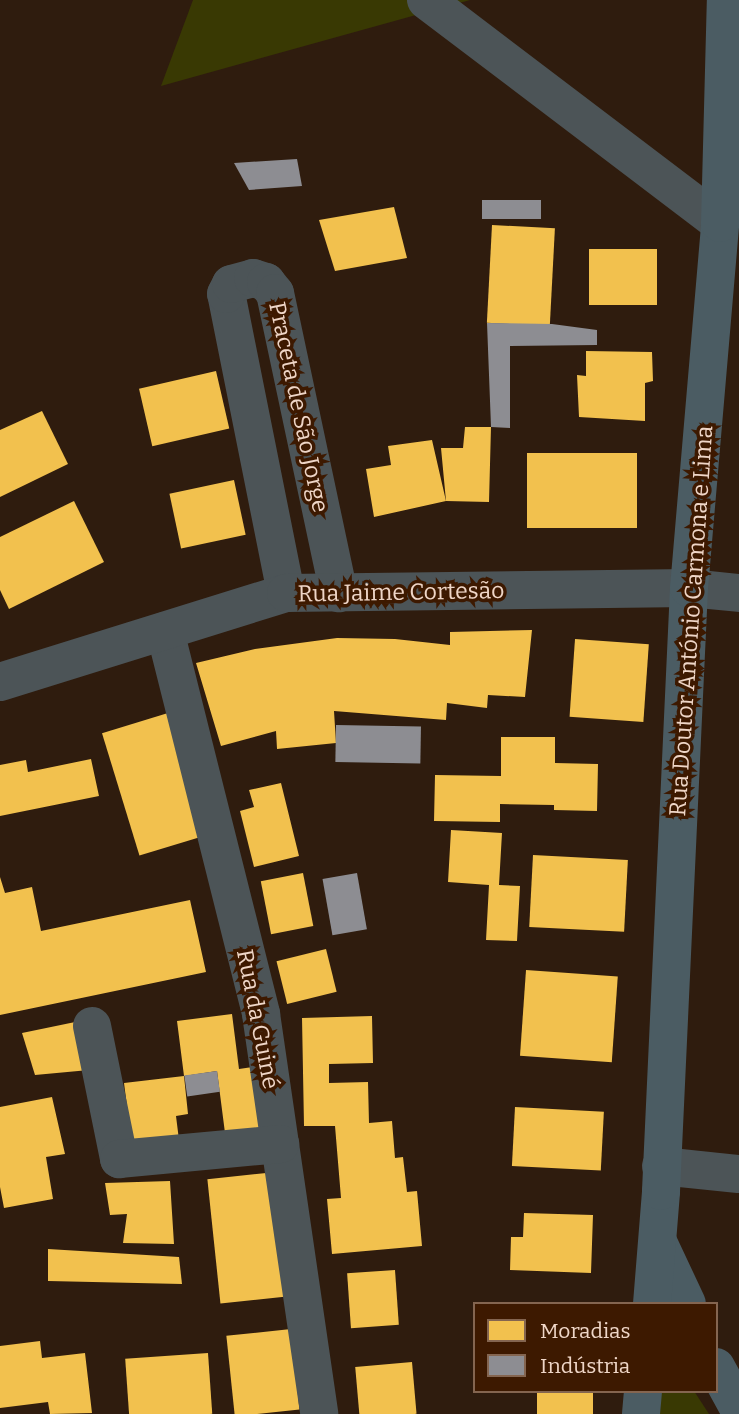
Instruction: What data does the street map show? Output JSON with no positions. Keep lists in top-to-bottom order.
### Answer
{
  "streets": {
    "main road": ["Rua Doutor António Carmona e Lima"],
    "street": ["Praceta de São Jorge", "Rua Jaime Cortesão", "Rua da Guiné"]
  },
  "crossings": [
    ["Praceta de São Jorge", "Rua Jaime Cortesão"],
    ["Rua Jaime Cortesão", "Rua Doutor António Carmona e Lima"],
    ["Rua Jaime Cortesão", "Rua da Guiné"]
  ],
  "legend": ["Moradias", "Indústria"]
}
